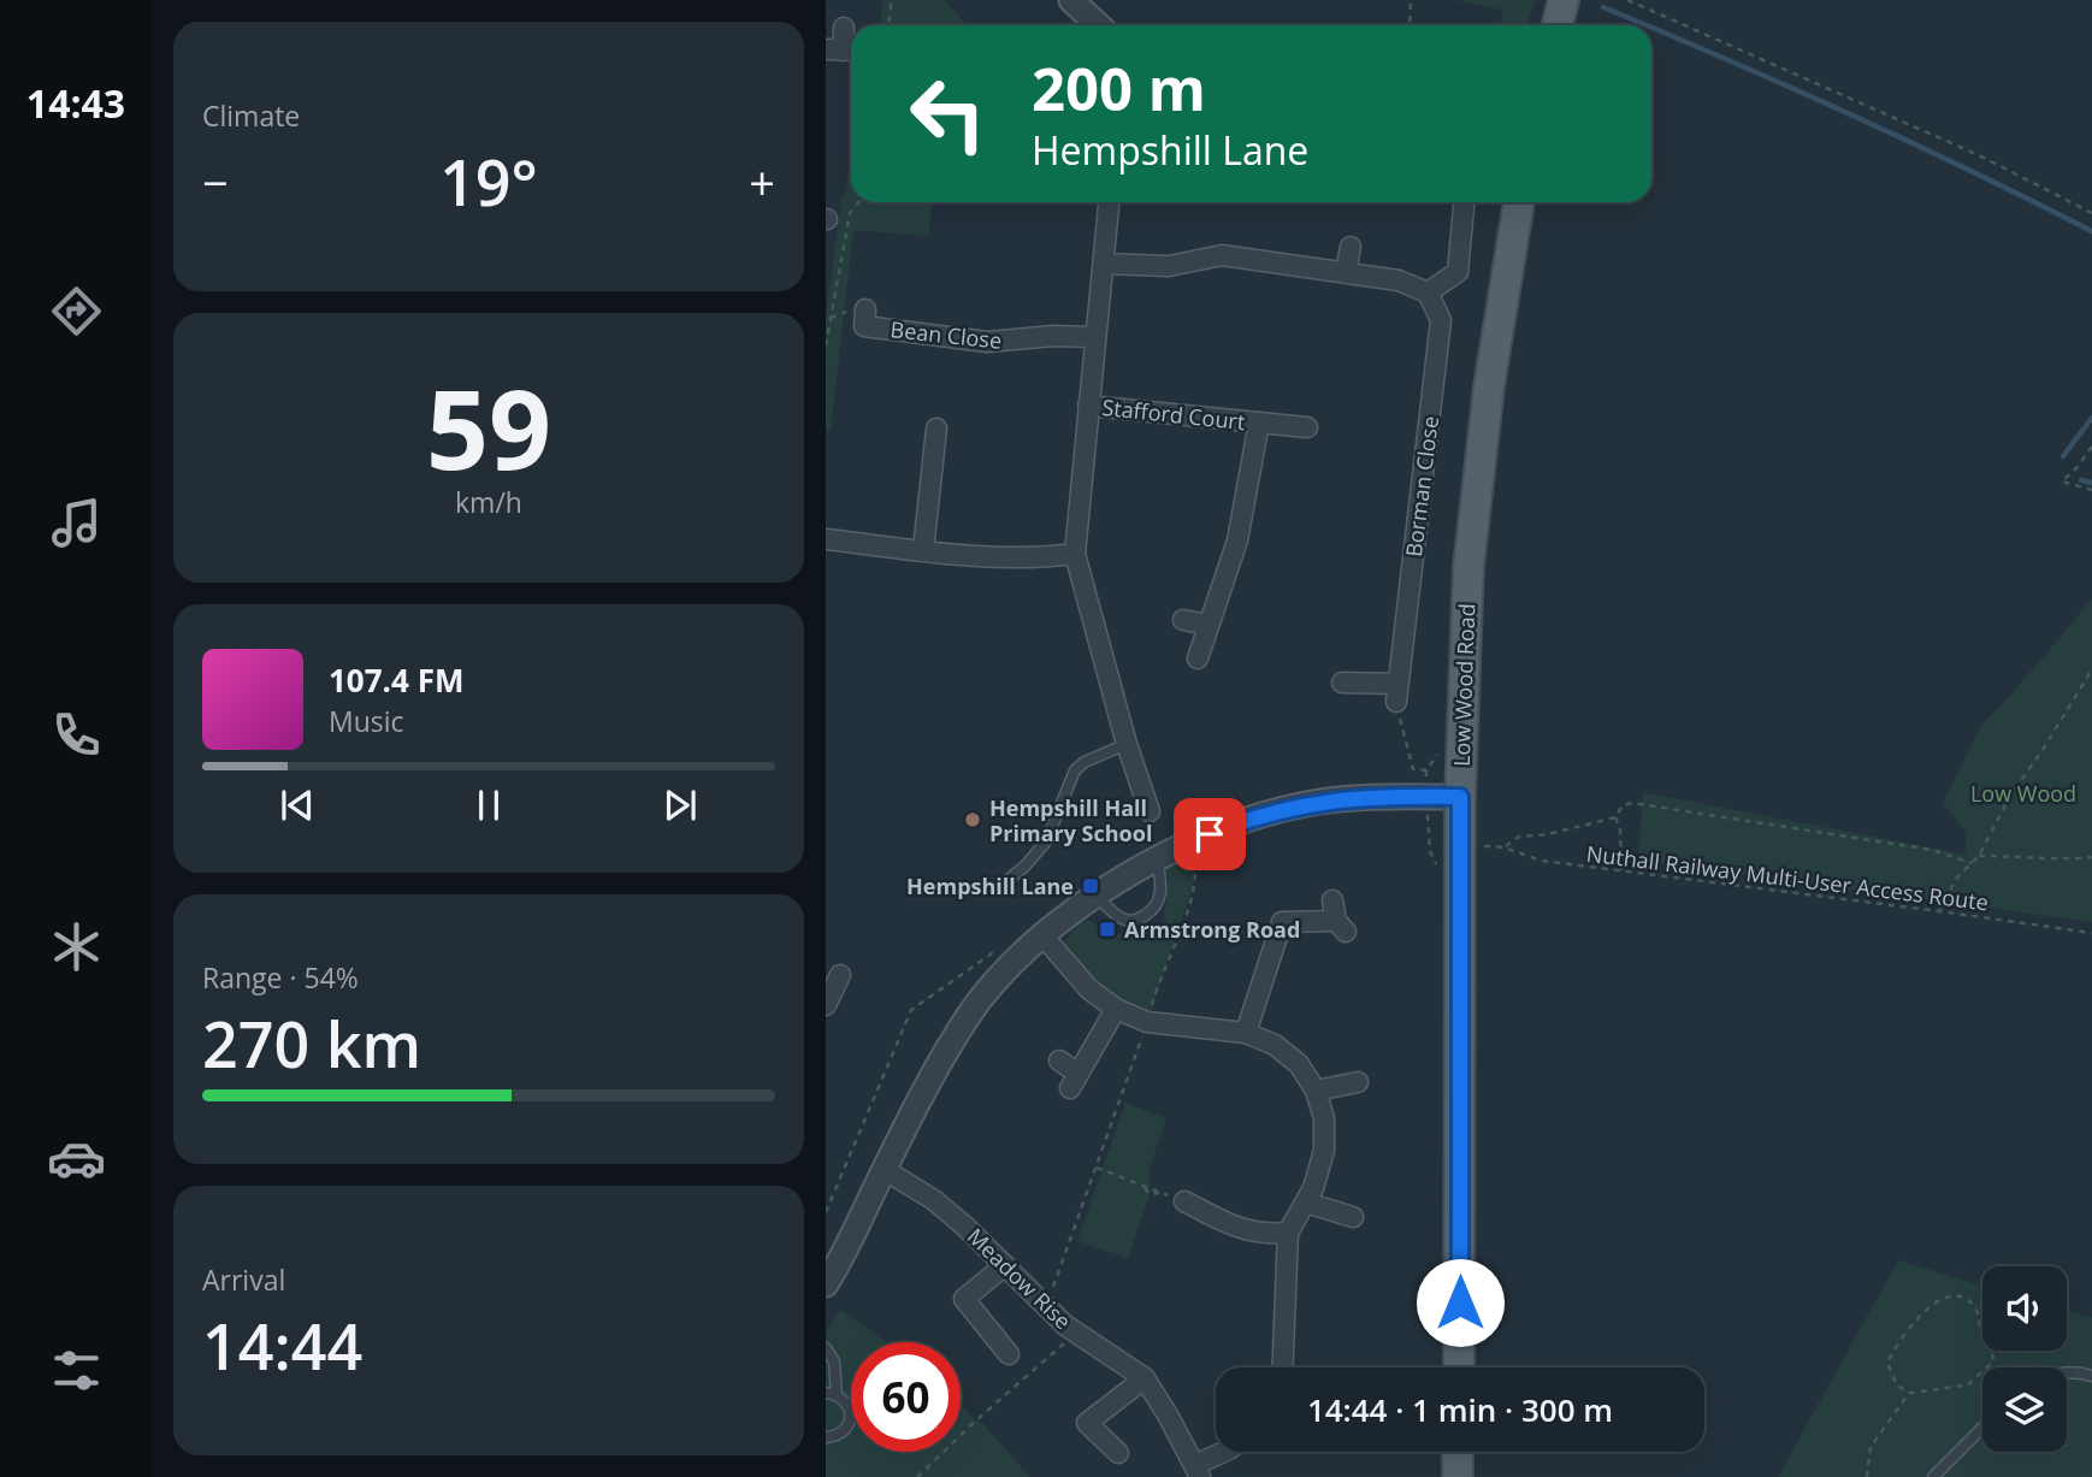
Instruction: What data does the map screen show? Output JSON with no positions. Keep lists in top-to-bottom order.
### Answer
{
  "streets": {
    "main road": ["Low Wood Road"],
    "street": [
      "Bean Close",
      "Stafford Court",
      "Borman Close",
      "Meadow Rise"
    ],
    "path": ["Nuthall Railway Multi-User Access Route"]
  },
  "parks": ["Low Wood"],
  "places": {
    "other": ["Hempshill Hall Primary School"],
    "transit": ["Hempshill Lane", "Armstrong Road"]
  },
  "page": {
    "tabs": "14:43",
    "tile": [
      "Climate",
      ["59", "km/h"],
      ["Range · 54%", "270 km"],
      ["Arrival", "14:44"]
    ],
    "turn": ["200 m", "Hempshill Lane"],
    "heat": ["−", "19°", "+"],
    "song": ["107.4 FM", "Music"],
    "limit": "60",
    "trip": "14:44 · 1 min · 300 m"
  }
}
